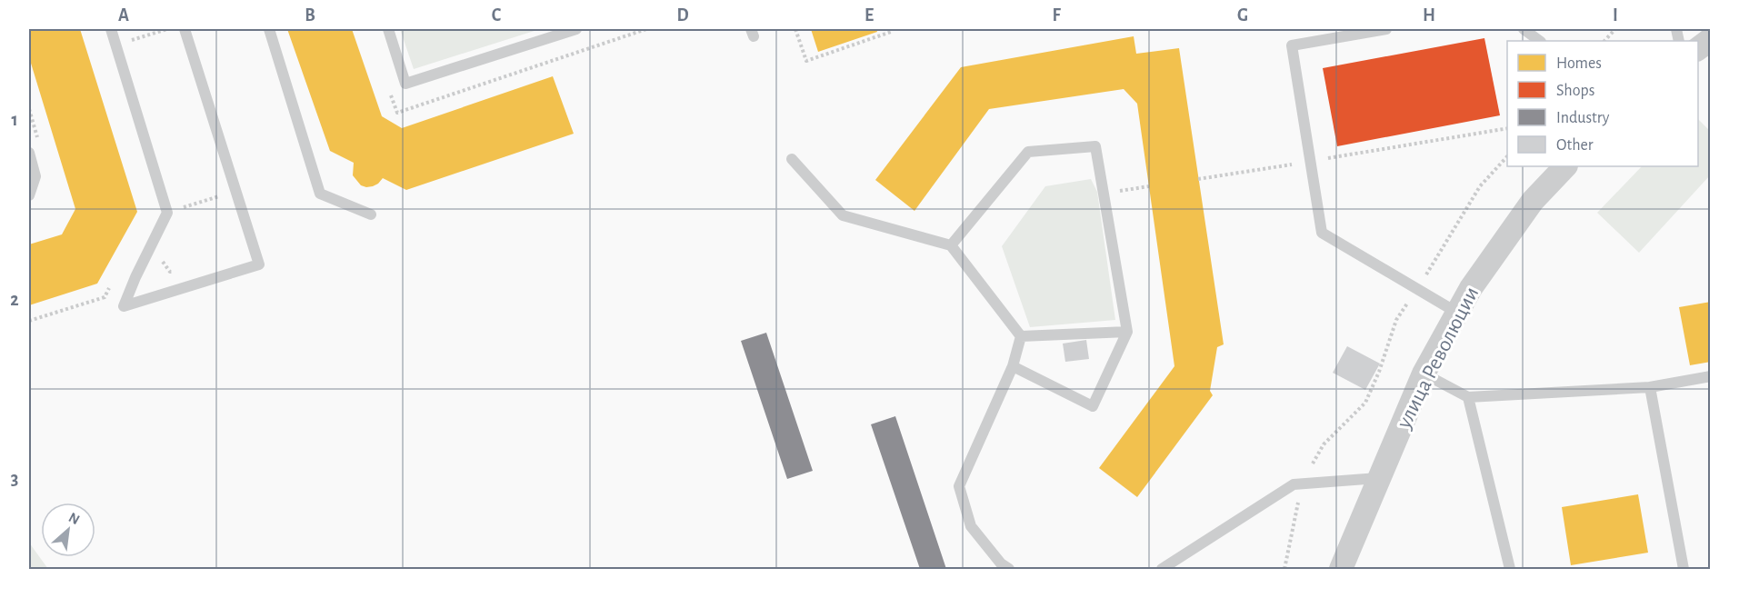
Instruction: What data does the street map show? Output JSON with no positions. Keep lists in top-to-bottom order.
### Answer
{
  "streets": {
    "street": ["улица Революции"]
  },
  "legend": [
    "Homes",
    "Shops",
    "Industry",
    "Other"
  ],
  "north": "top right",
  "grid": {
    "columns": [
      "A",
      "B",
      "C",
      "D",
      "E",
      "F",
      "G",
      "H",
      "I"
    ],
    "rows": ["1", "2", "3"]
  }
}
